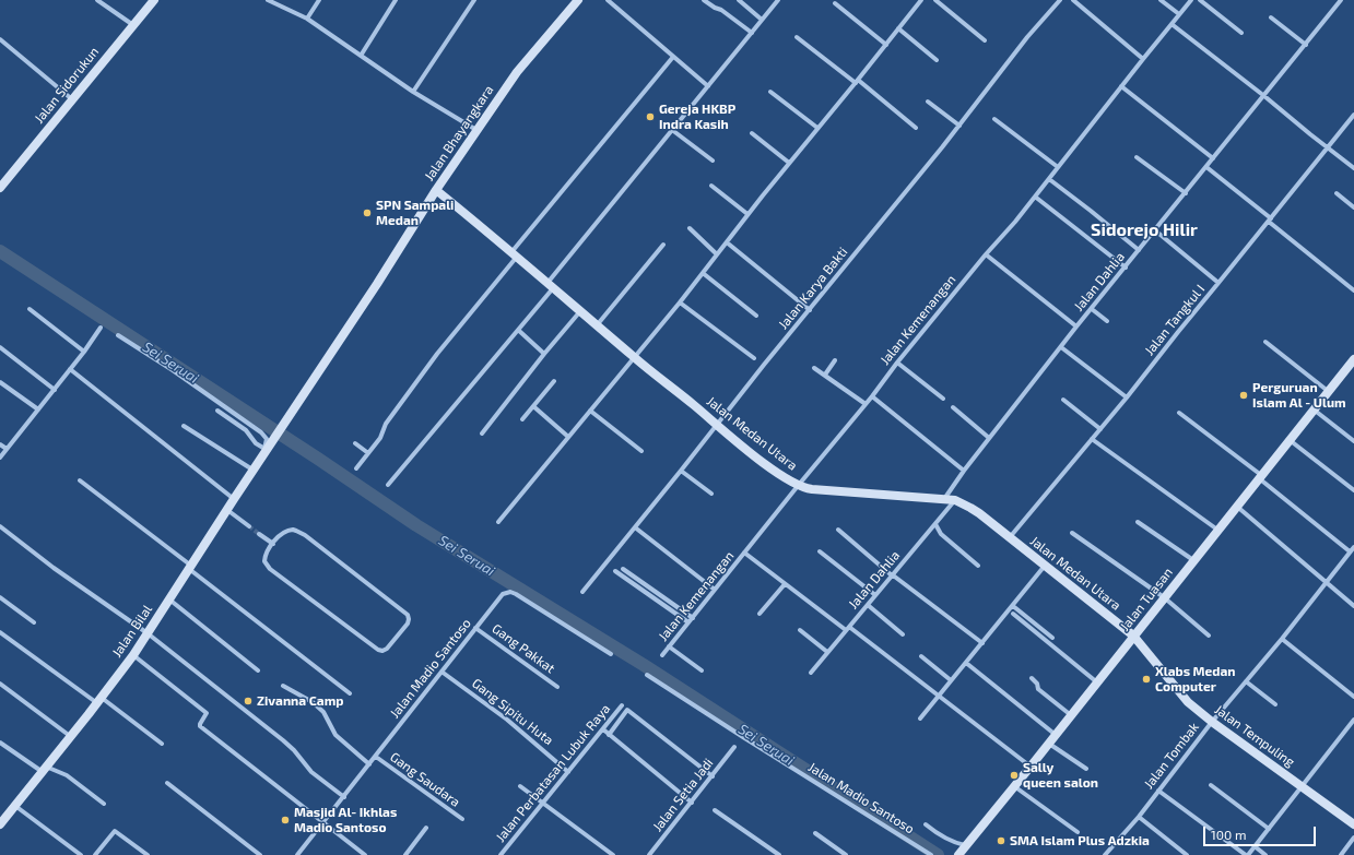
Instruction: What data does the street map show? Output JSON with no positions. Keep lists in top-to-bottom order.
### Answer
{
  "streets": {
    "street": [
      "Jalan Sidorukun",
      "Jalan Bhayangkara",
      "Jalan Dahlia",
      "Jalan Karya Bakti",
      "Jalan Kemenangan",
      "Jalan Tangkul I",
      "Jalan Medan Utara",
      "Jalan Tuasan",
      "Jalan Bilal",
      "Gang Pakkat",
      "Jalan Madio Santoso",
      "Gang Sipitu Huta",
      "Jalan Tempuling",
      "Jalan Tombak",
      "Jalan Perbatasan Lubuk Raya",
      "Gang Saudara",
      "Jalan Setia Jadi"
    ]
  },
  "crossings": [
    ["Jalan Bhayangkara", "Jalan Medan Utara"],
    ["Jalan Bhayangkara", "Jalan Bilal"],
    ["Jalan Dahlia", "Jalan Medan Utara"],
    ["Jalan Karya Bakti", "Jalan Medan Utara"],
    ["Jalan Kemenangan", "Jalan Medan Utara"],
    ["Jalan Tangkul I", "Jalan Medan Utara"],
    ["Jalan Medan Utara", "Jalan Tuasan"],
    ["Jalan Medan Utara", "Jalan Tempuling"],
    ["Jalan Tuasan", "Jalan Tempuling"],
    ["Gang Pakkat", "Jalan Madio Santoso"],
    ["Jalan Madio Santoso", "Gang Sipitu Huta"],
    ["Jalan Madio Santoso", "Gang Saudara"],
    ["Gang Sipitu Huta", "Jalan Perbatasan Lubuk Raya"],
    ["Jalan Tempuling", "Jalan Tombak"]
  ],
  "districts": ["Sidorejo Hilir"],
  "water": ["Sei Seruai"],
  "places": [
    "Gereja HKBP Indra Kasih",
    "SPN Sampali Medan",
    "Perguruan Islam Al - Ulum",
    "Xlabs Medan Computer",
    "Zivanna Camp",
    "Sally queen salon",
    "Masjid Al- Ikhlas Madio Santoso",
    "SMA Islam Plus Adzkia"
  ],
  "scale_bar": "100 m"
}
